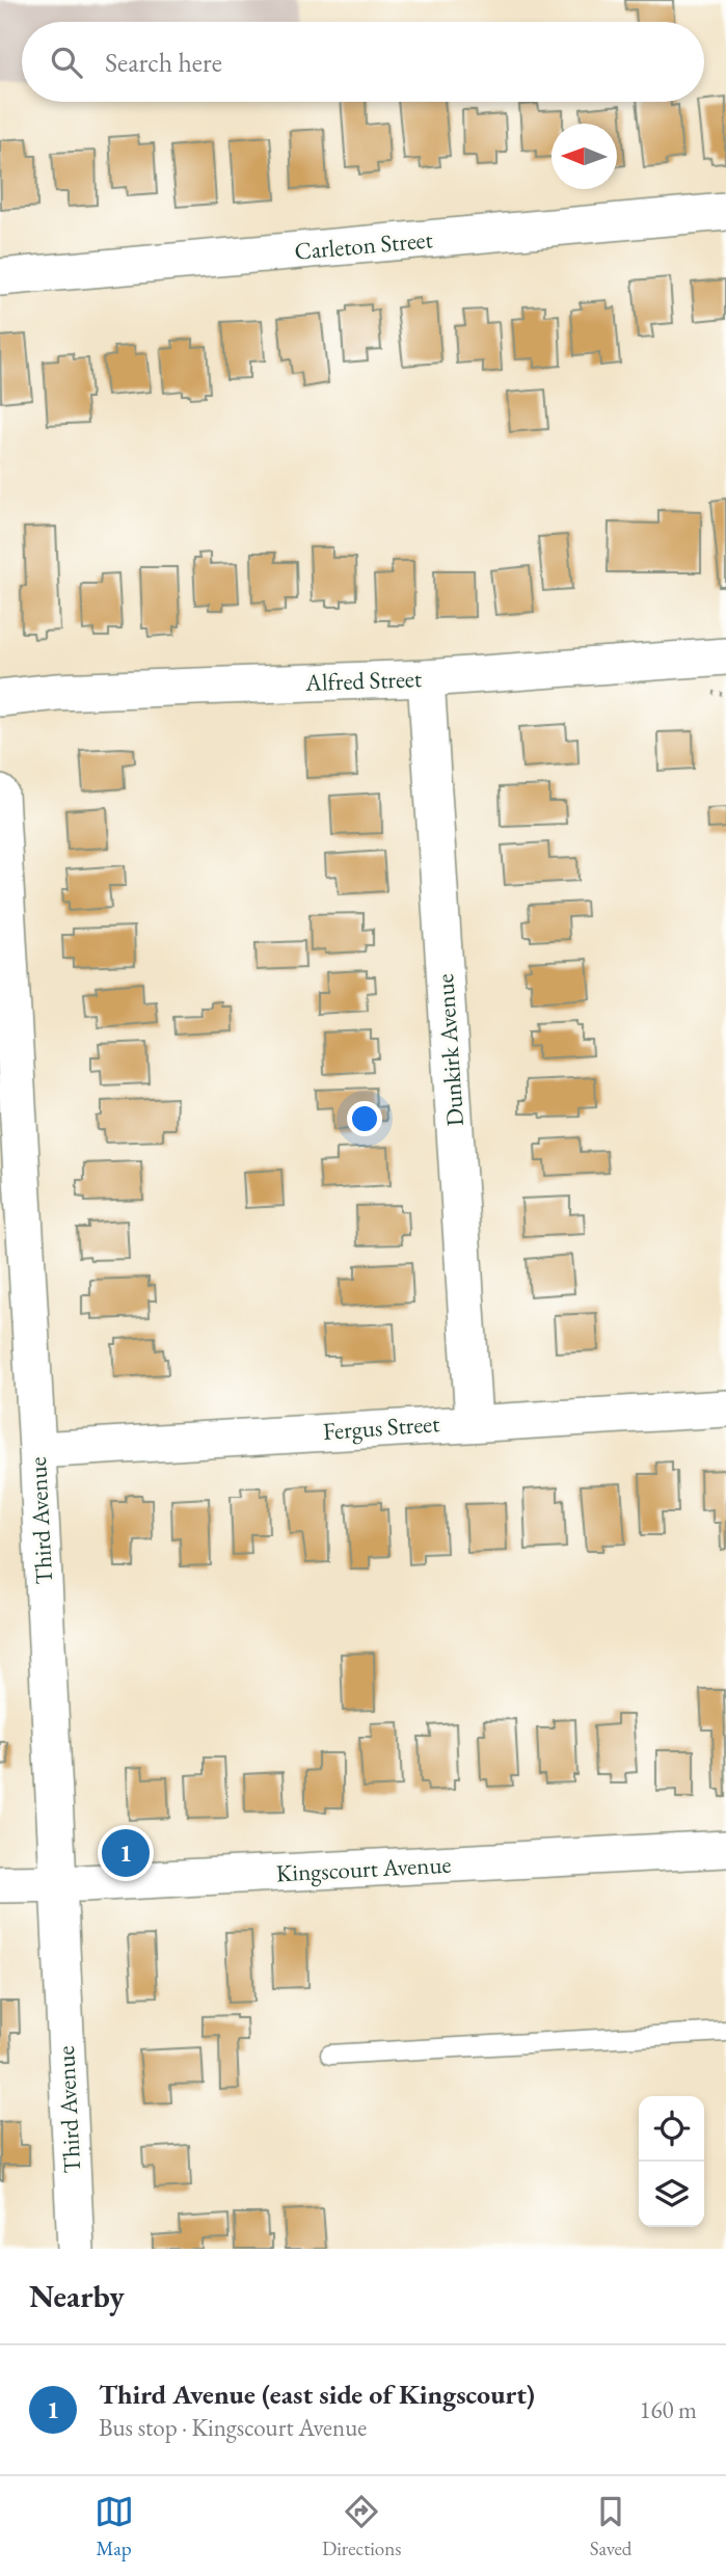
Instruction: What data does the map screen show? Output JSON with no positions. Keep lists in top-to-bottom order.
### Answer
{
  "streets": {
    "street": [
      "Carleton Street",
      "Alfred Street",
      "Dunkirk Avenue",
      "Fergus Street",
      "Third Avenue",
      "Kingscourt Avenue"
    ]
  },
  "crossings": [
    ["Alfred Street", "Dunkirk Avenue"],
    ["Dunkirk Avenue", "Fergus Street"],
    ["Fergus Street", "Third Avenue"],
    ["Third Avenue", "Kingscourt Avenue"]
  ],
  "north": "left",
  "page": {
    "search": "Search here",
    "pins": "1",
    "heading": "Nearby",
    "list": [
      {
        "mark": "1",
        "name": "Third Avenue (east side of Kingscourt)",
        "note": "Bus stop · Kingscourt Avenue",
        "value": "160 m"
      }
    ],
    "nav": ["Map", "Directions", "Saved"]
  }
}
